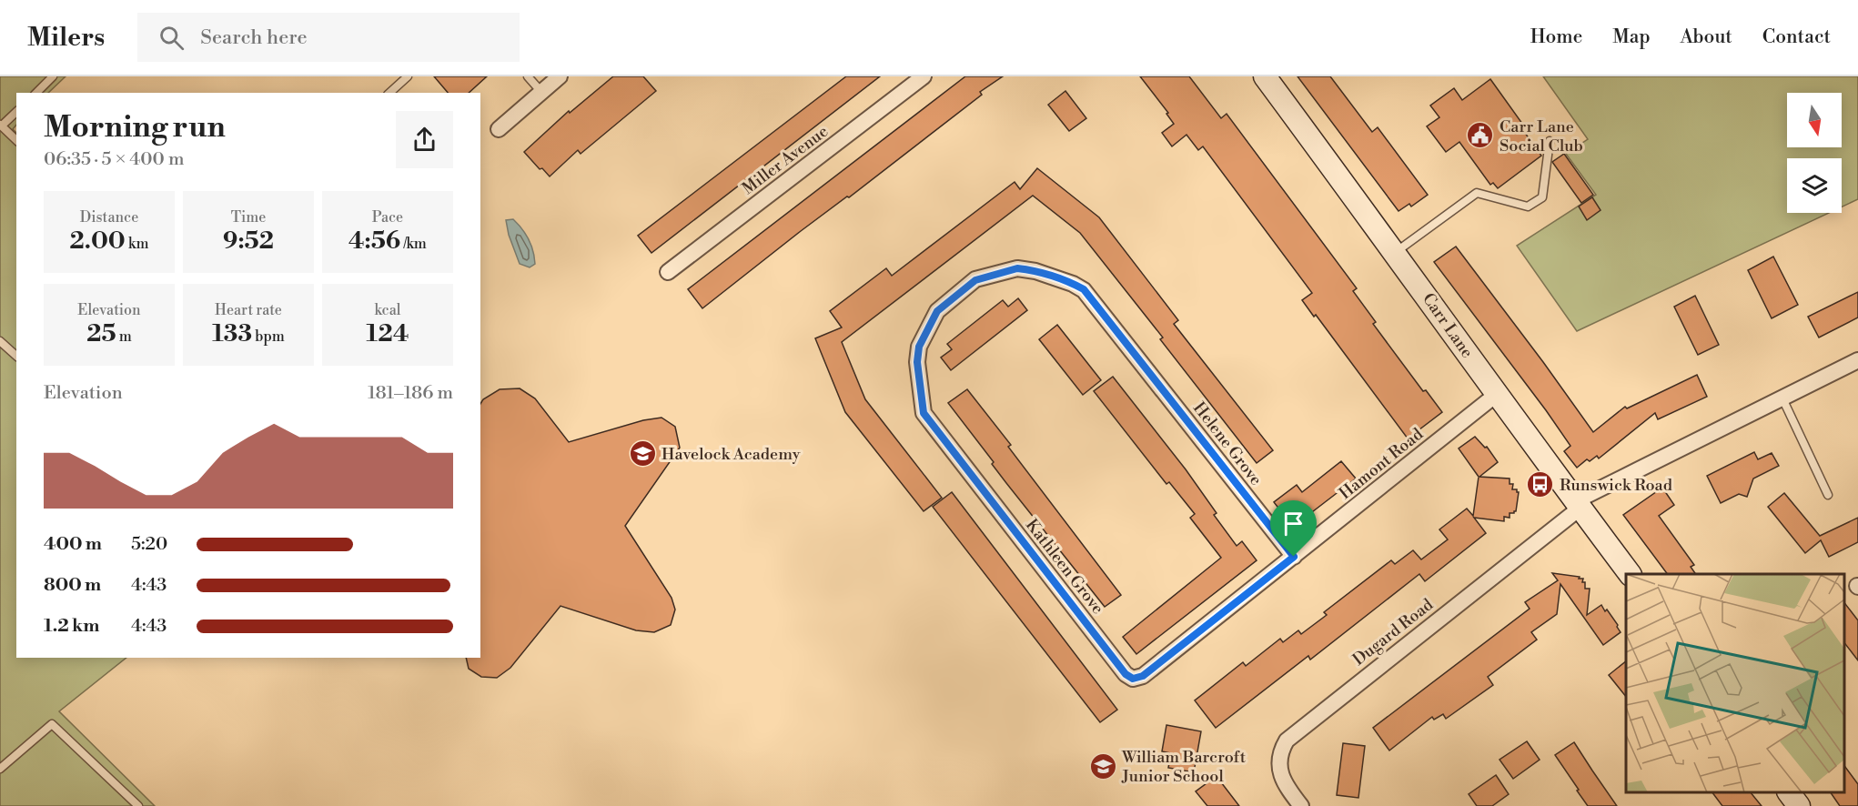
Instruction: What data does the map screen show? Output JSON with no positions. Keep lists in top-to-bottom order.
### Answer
{
  "streets": {
    "street": [
      "Miller Avenue",
      "Carr Lane",
      "Helene Grove",
      "Hamont Road",
      "Kathleen Grove",
      "Dugard Road"
    ]
  },
  "crossings": [
    ["Carr Lane", "Hamont Road"],
    ["Carr Lane", "Dugard Road"],
    ["Helene Grove", "Hamont Road"],
    ["Helene Grove", "Kathleen Grove"],
    ["Hamont Road", "Kathleen Grove"]
  ],
  "places": {
    "public building": ["Carr Lane Social Club"],
    "school or university": ["Havelock Academy", "William Barcroft Junior School"],
    "bus stop": ["Runswick Road"]
  },
  "north": "bottom",
  "page": {
    "header": "Milers",
    "search": "Search here",
    "nav": [
      "Home",
      "Map",
      "About",
      "Contact"
    ],
    "heading": ["Morning run", "06:35 · 5 × 400 m"],
    "stats": [
      ["Distance", "2.00 km"],
      ["Time", "9:52"],
      ["Pace", "4:56 /km"],
      ["Elevation", "25 m"],
      ["Heart rate", "133 bpm"],
      ["kcal", "124"]
    ],
    "chart": ["Elevation", "181–186 m"],
    "list": [
      {
        "name": "400 m",
        "note": "5:20"
      },
      {
        "name": "800 m",
        "note": "4:43"
      },
      {
        "name": "1.2 km",
        "note": "4:43"
      }
    ]
  }
}
